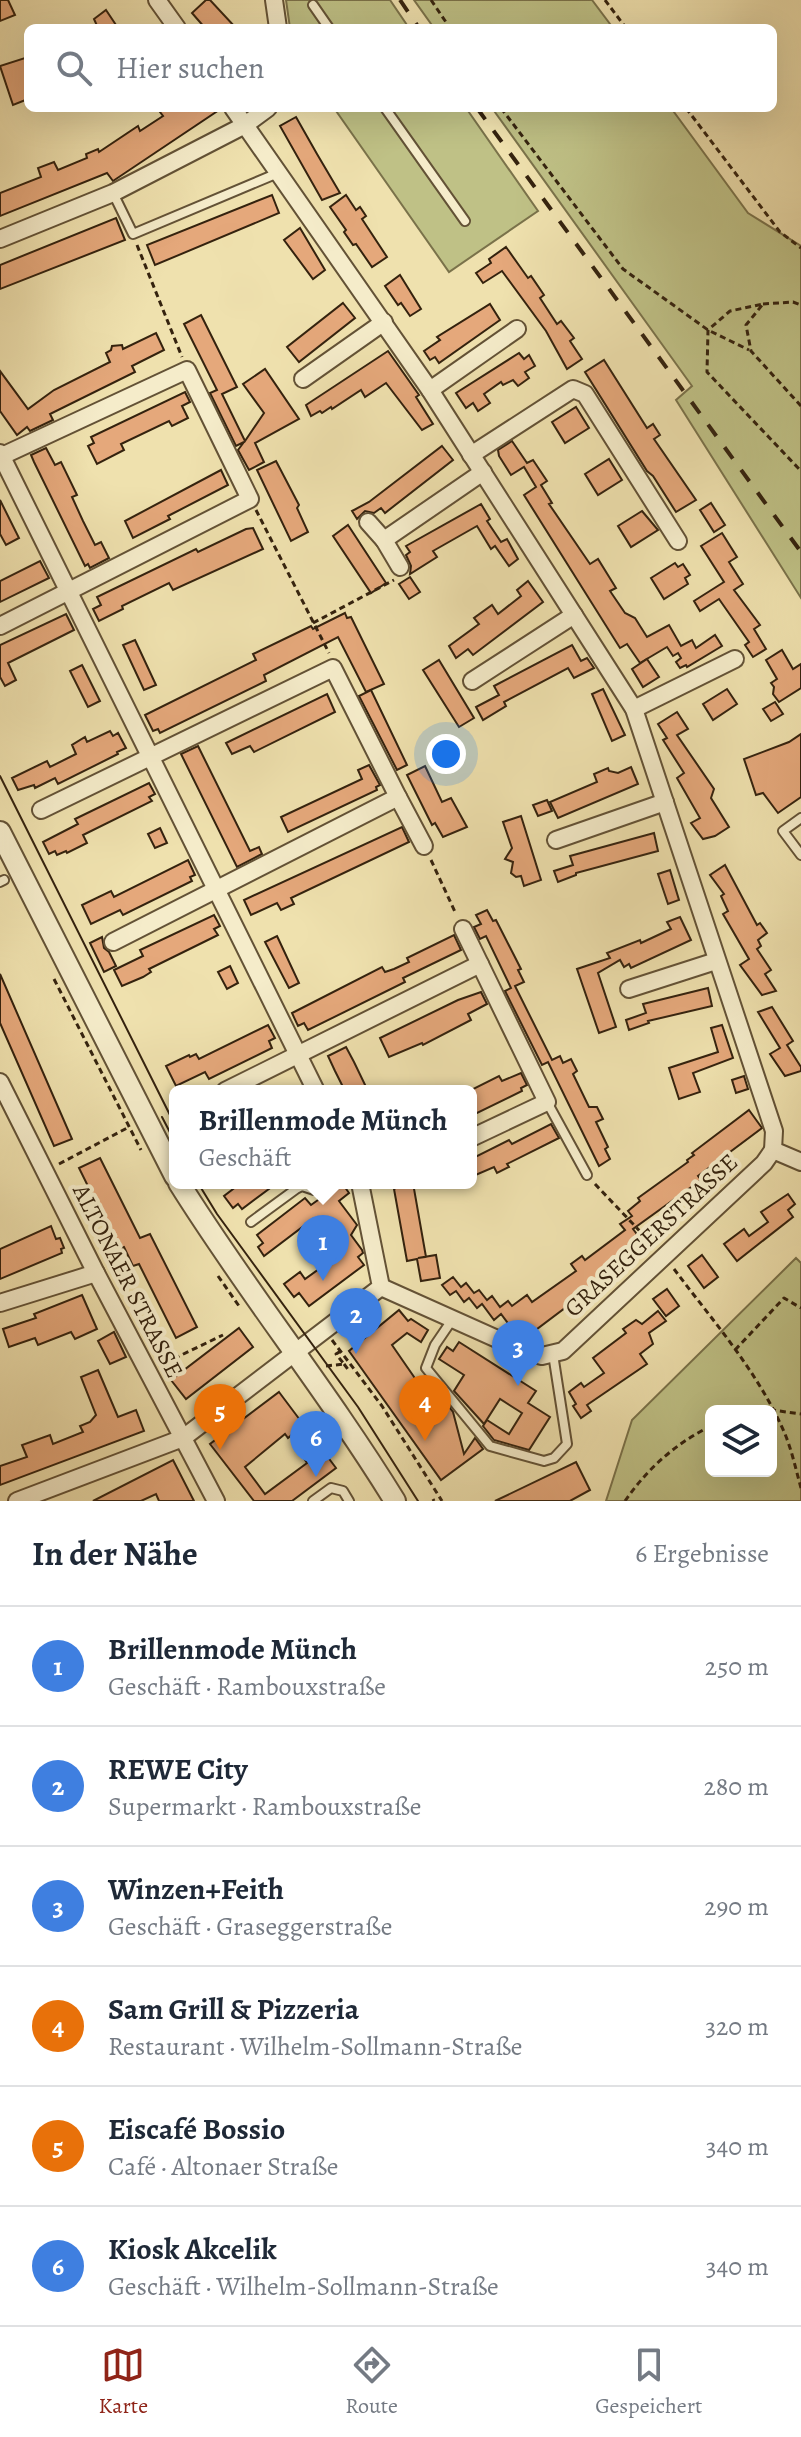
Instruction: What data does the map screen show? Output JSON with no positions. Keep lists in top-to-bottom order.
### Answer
{
  "streets": {
    "street": ["GRASEGGERSTRASSE", "ALTONAER STRASSE"]
  },
  "page": {
    "search": "Hier suchen",
    "popup": ["Brillenmode Münch", "Geschäft"],
    "pins": [
      "1",
      "2",
      "3",
      "4",
      "5",
      "6"
    ],
    "heading": ["In der Nähe", "6 Ergebnisse"],
    "list": [
      {
        "mark": "1",
        "name": "Brillenmode Münch",
        "note": "Geschäft · Rambouxstraße",
        "value": "250 m"
      },
      {
        "mark": "2",
        "name": "REWE City",
        "note": "Supermarkt · Rambouxstraße",
        "value": "280 m"
      },
      {
        "mark": "3",
        "name": "Winzen+Feith",
        "note": "Geschäft · Graseggerstraße",
        "value": "290 m"
      },
      {
        "mark": "4",
        "name": "Sam Grill & Pizzeria",
        "note": "Restaurant · Wilhelm-Sollmann-Straße",
        "value": "320 m"
      },
      {
        "mark": "5",
        "name": "Eiscafé Bossio",
        "note": "Café · Altonaer Straße",
        "value": "340 m"
      },
      {
        "mark": "6",
        "name": "Kiosk Akcelik",
        "note": "Geschäft · Wilhelm-Sollmann-Straße",
        "value": "340 m"
      }
    ],
    "nav": ["Karte", "Route", "Gespeichert"]
  }
}
